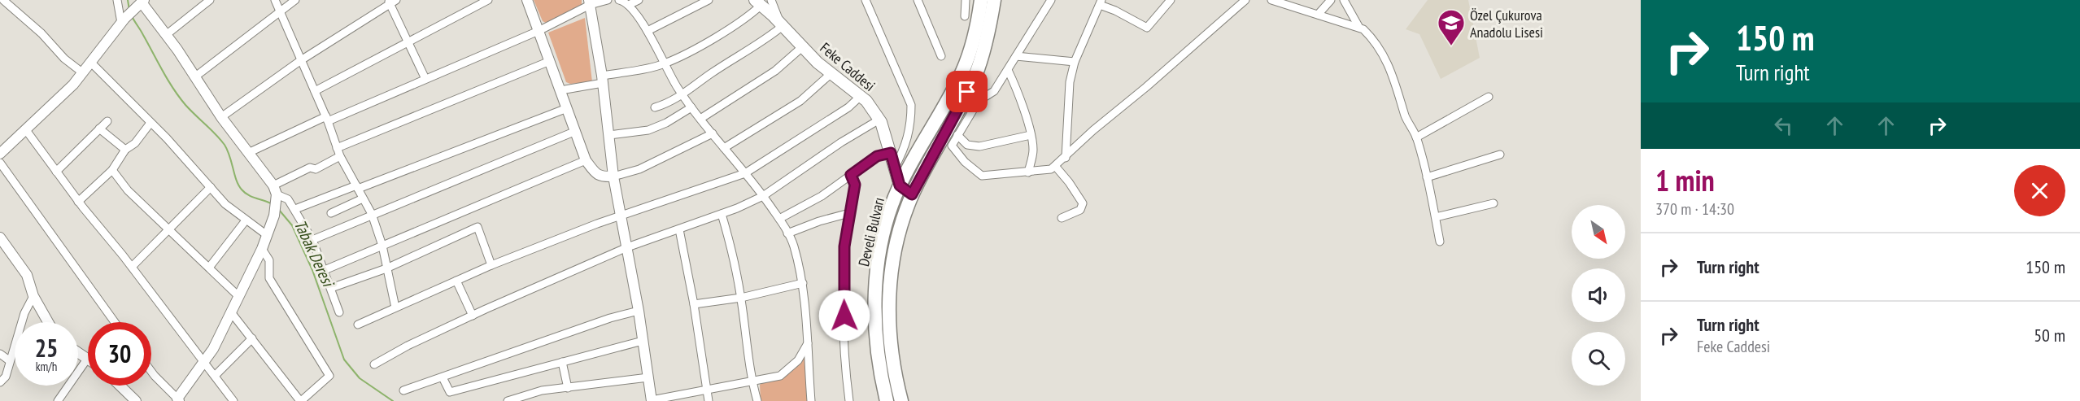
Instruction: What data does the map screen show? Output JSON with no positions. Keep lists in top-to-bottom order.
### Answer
{
  "streets": {
    "highway": ["Develi Bulvarı"],
    "main road": ["Feke Caddesi"]
  },
  "crossings": [
    ["Feke Caddesi", "Develi Bulvarı"]
  ],
  "water": ["Tabak Deresi"],
  "places": {
    "school or university": ["Özel Çukurova Anadolu Lisesi"]
  },
  "north": "bottom right",
  "page": {
    "turn": ["150 m", "Turn right"],
    "heading": ["1 min", "370 m · 14:30"],
    "list": [
      {
        "name": "Turn right",
        "value": "150 m"
      },
      {
        "name": "Turn right",
        "note": "Feke Caddesi",
        "value": "50 m"
      }
    ],
    "speed": "25 km/h",
    "limit": "30"
  }
}
